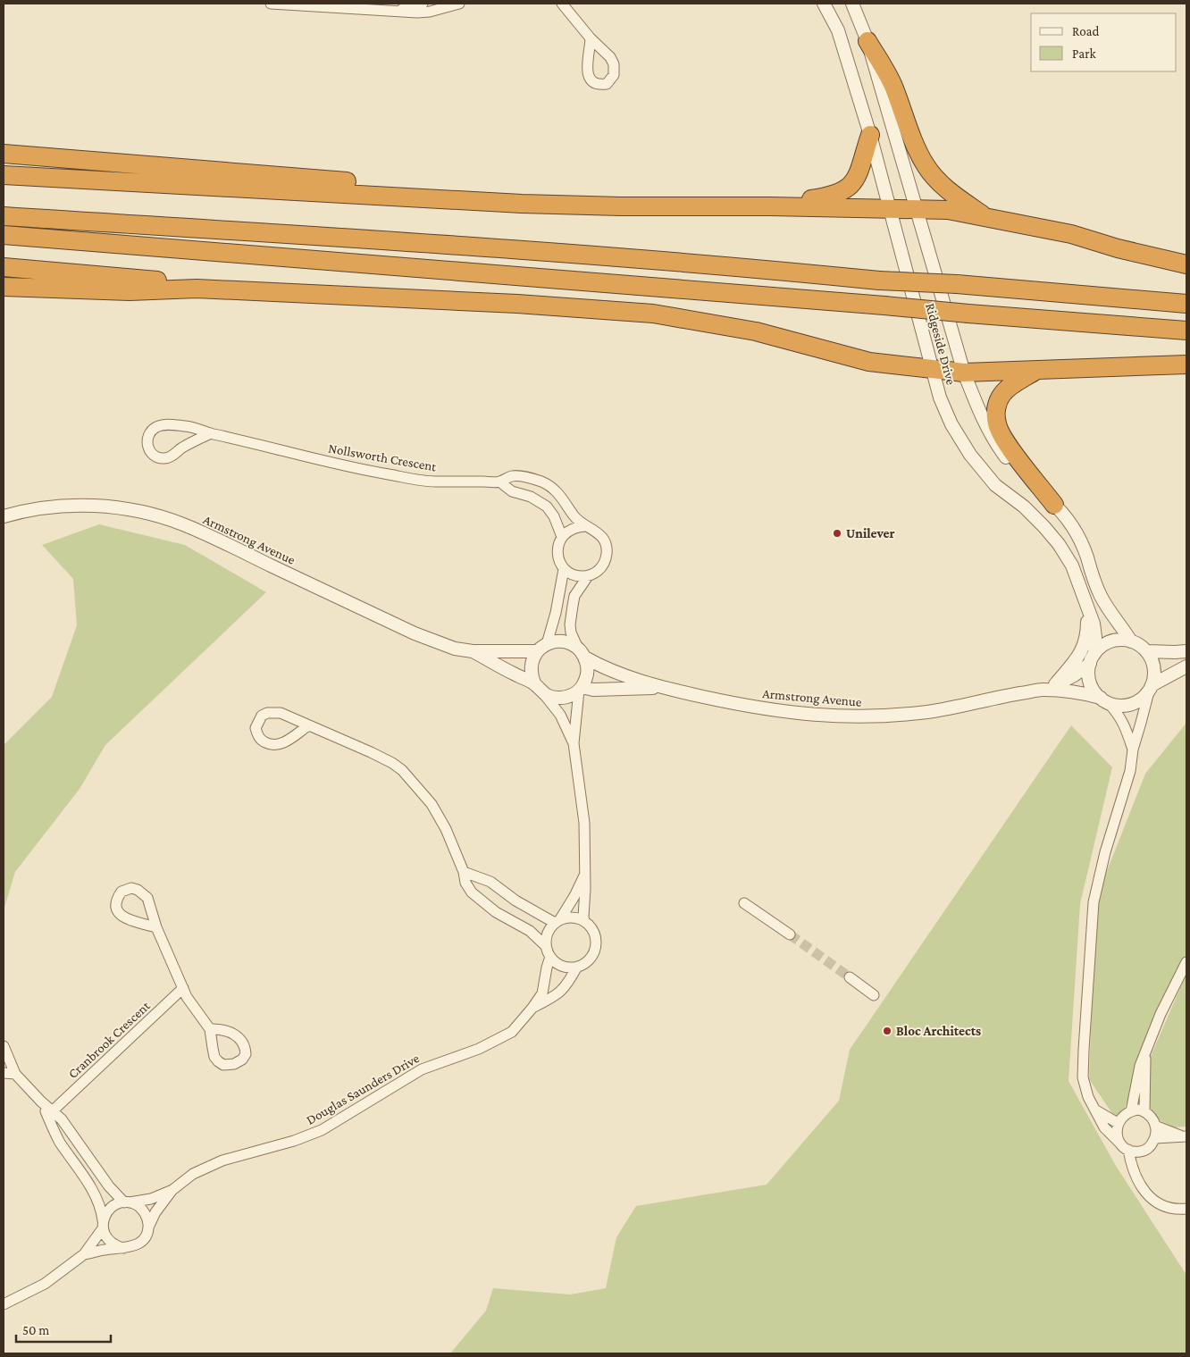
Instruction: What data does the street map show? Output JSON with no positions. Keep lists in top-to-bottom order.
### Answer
{
  "streets": {
    "street": [
      "Ridgeside Drive",
      "Nollsworth Crescent",
      "Armstrong Avenue",
      "Cranbrook Crescent",
      "Douglas Saunders Drive"
    ]
  },
  "crossings": [
    ["Ridgeside Drive", "Armstrong Avenue"]
  ],
  "places": ["Unilever", "Bloc Architects"],
  "legend": ["Road", "Park"],
  "scale_bar": "50 m"
}
